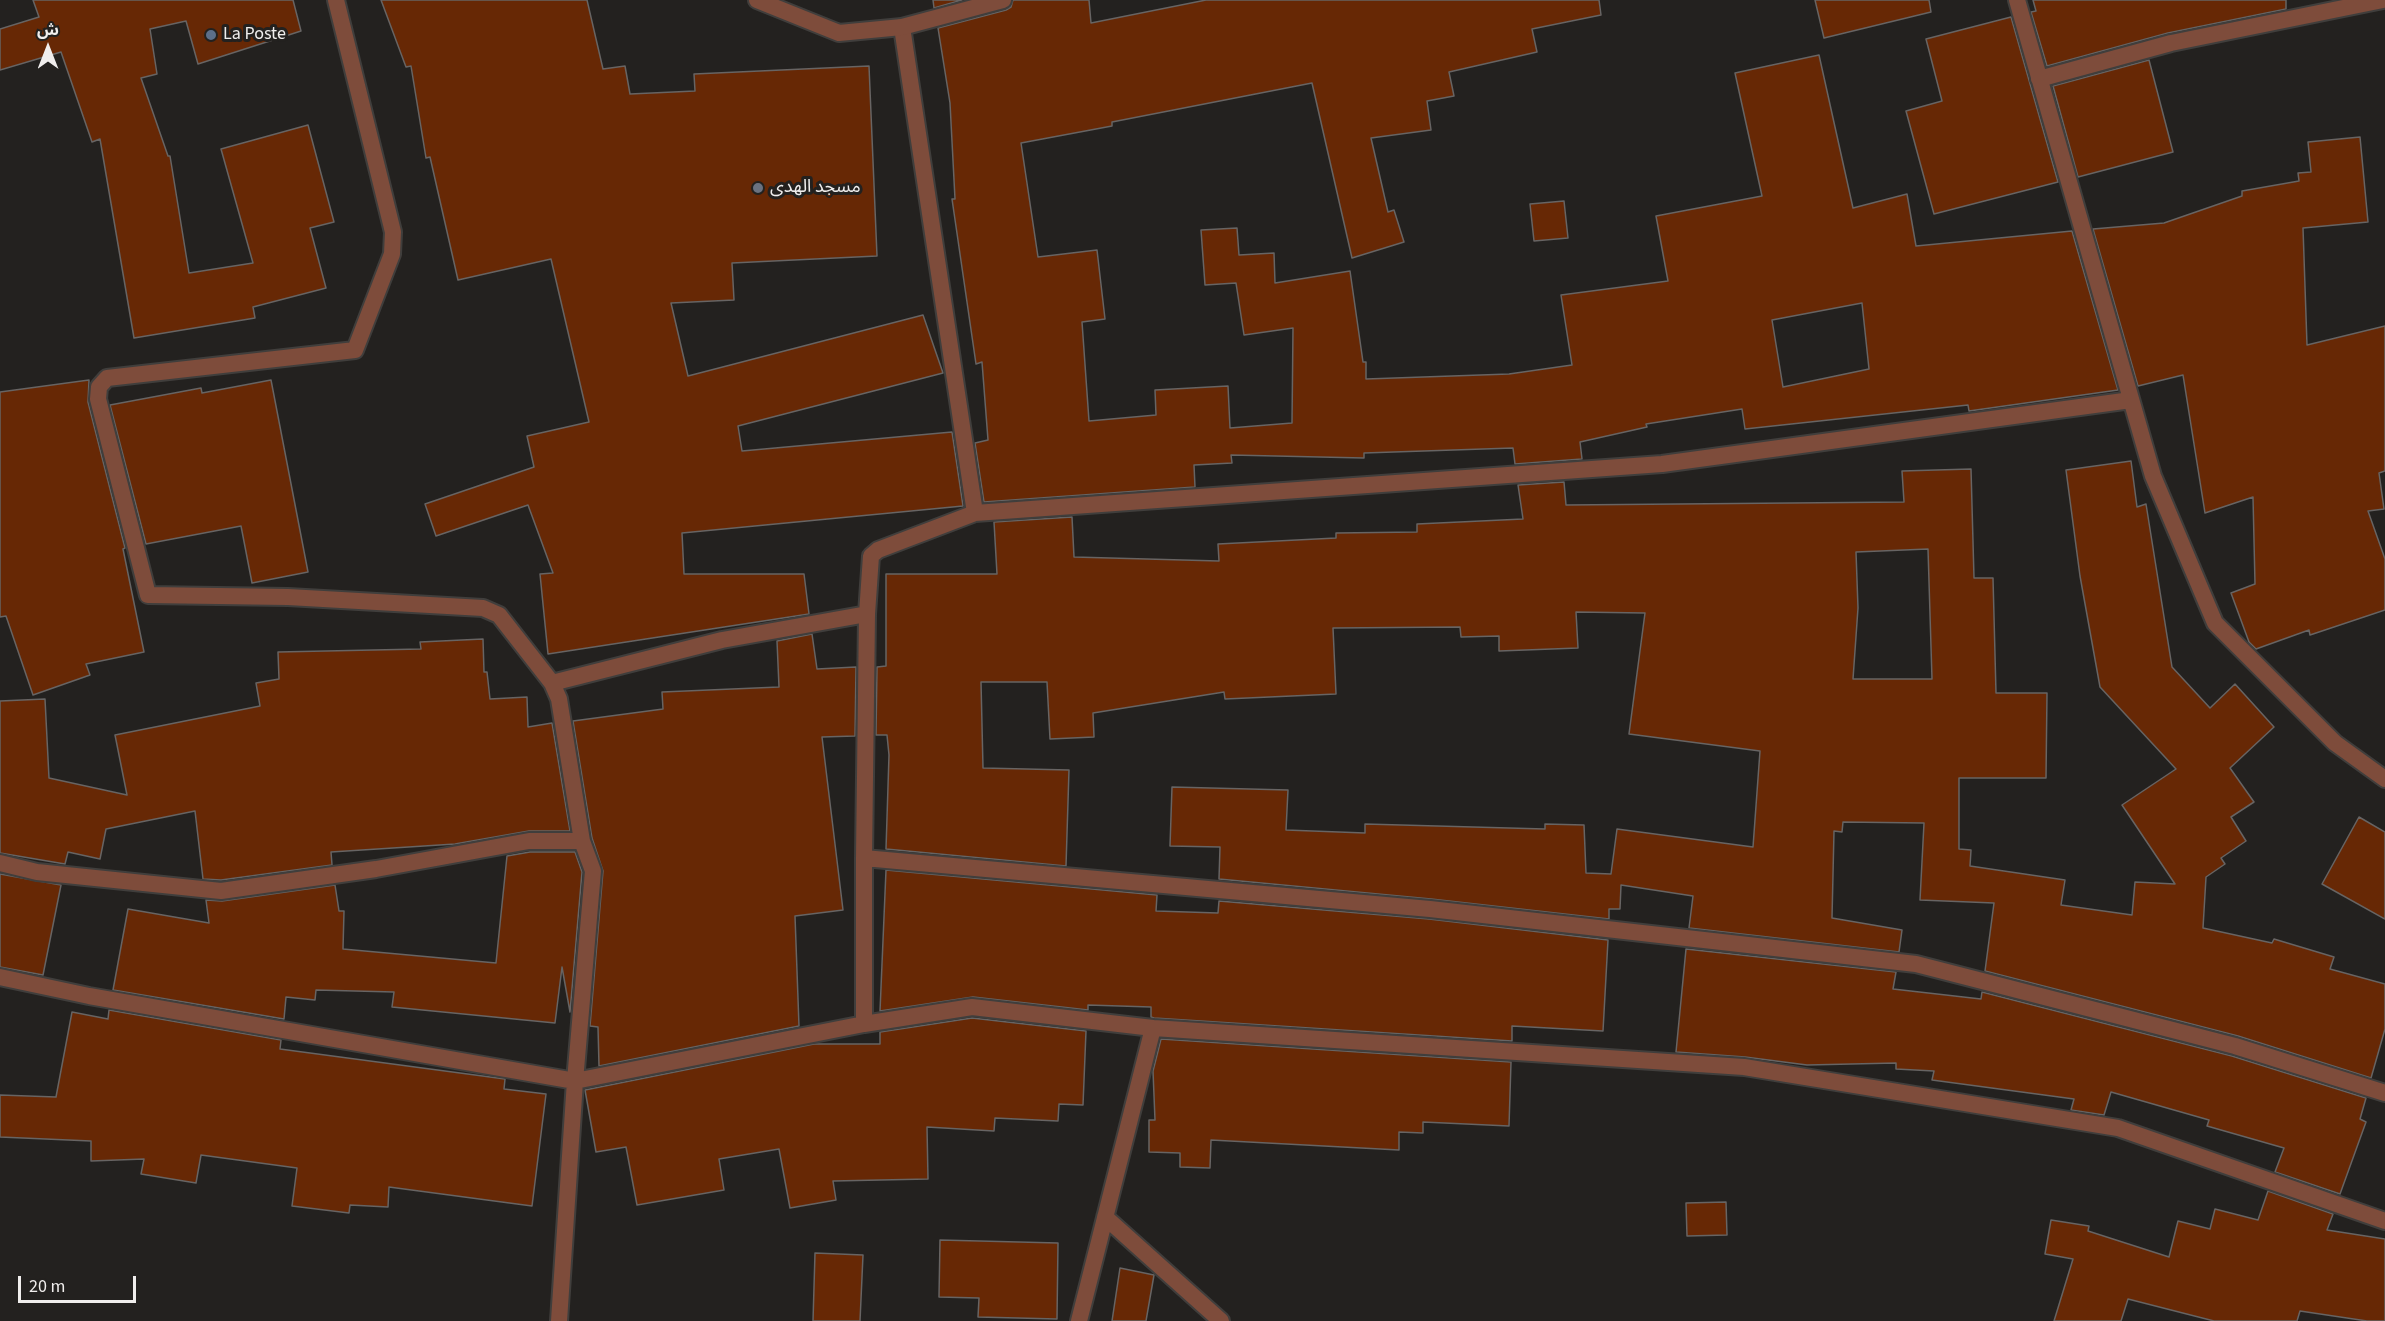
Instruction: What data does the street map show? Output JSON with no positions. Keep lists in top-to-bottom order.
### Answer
{
  "places": ["La Poste", "مسجد الهدى"],
  "scale_bar": "20 m",
  "north": "top"
}
